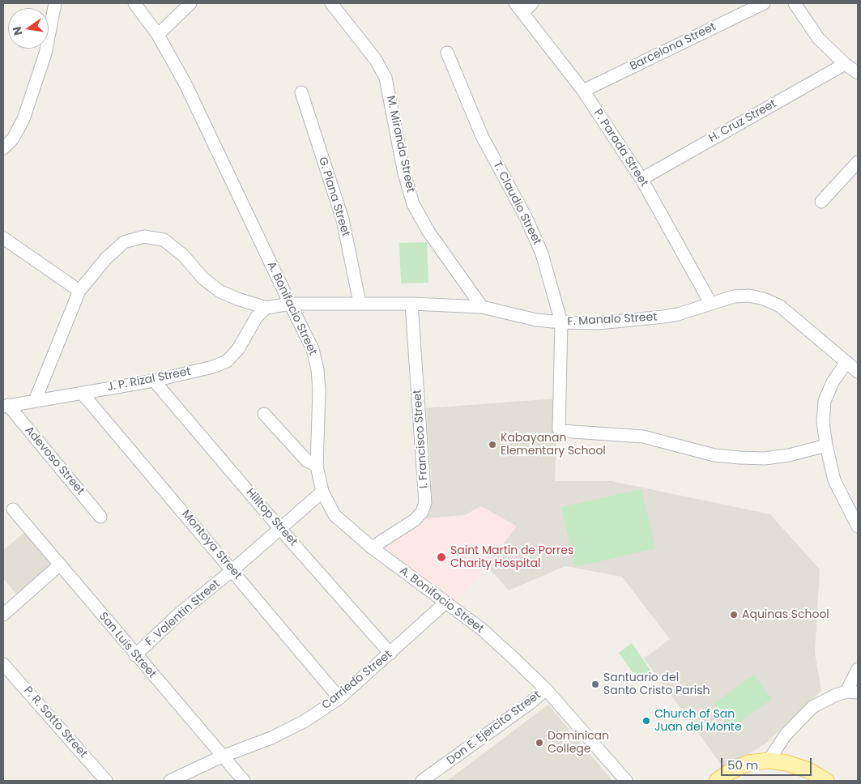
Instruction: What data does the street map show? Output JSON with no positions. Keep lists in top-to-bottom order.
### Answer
{
  "streets": {
    "street": [
      "Barcelona Street",
      "H. Cruz Street",
      "M. Miranda Street",
      "P. Parada Street",
      "G. Plana Street",
      "T. Claudio Street",
      "A. Bonifacio Street",
      "F. Manalo Street",
      "J. P. Rizal Street",
      "I. Francisco Street",
      "Adevoso Street",
      "Hilltop Street",
      "Montoya Street",
      "F. Valentin Street",
      "San Luis Street",
      "Carriedo Street",
      "P. R. Sotto Street",
      "Don E. Ejercito Street"
    ]
  },
  "crossings": [
    ["Barcelona Street", "P. Parada Street"],
    ["H. Cruz Street", "P. Parada Street"],
    ["M. Miranda Street", "F. Manalo Street"],
    ["P. Parada Street", "F. Manalo Street"],
    ["G. Plana Street", "F. Manalo Street"],
    ["T. Claudio Street", "F. Manalo Street"],
    ["A. Bonifacio Street", "F. Manalo Street"],
    ["A. Bonifacio Street", "I. Francisco Street"],
    ["A. Bonifacio Street", "F. Valentin Street"],
    ["A. Bonifacio Street", "Carriedo Street"],
    ["A. Bonifacio Street", "Don E. Ejercito Street"],
    ["F. Manalo Street", "J. P. Rizal Street"],
    ["F. Manalo Street", "I. Francisco Street"],
    ["J. P. Rizal Street", "Adevoso Street"],
    ["J. P. Rizal Street", "Hilltop Street"],
    ["J. P. Rizal Street", "Montoya Street"],
    ["Hilltop Street", "F. Valentin Street"],
    ["Hilltop Street", "Carriedo Street"],
    ["Montoya Street", "F. Valentin Street"],
    ["Montoya Street", "Carriedo Street"],
    ["F. Valentin Street", "San Luis Street"],
    ["San Luis Street", "Carriedo Street"]
  ],
  "places": [
    "Kabayanan Elementary School",
    "Saint Martin de Porres Charity Hospital",
    "Aquinas School",
    "Santuario del Santo Cristo Parish",
    "Church of San Juan del Monte",
    "Dominican College"
  ],
  "scale_bar": "50 m",
  "north": "left"
}
